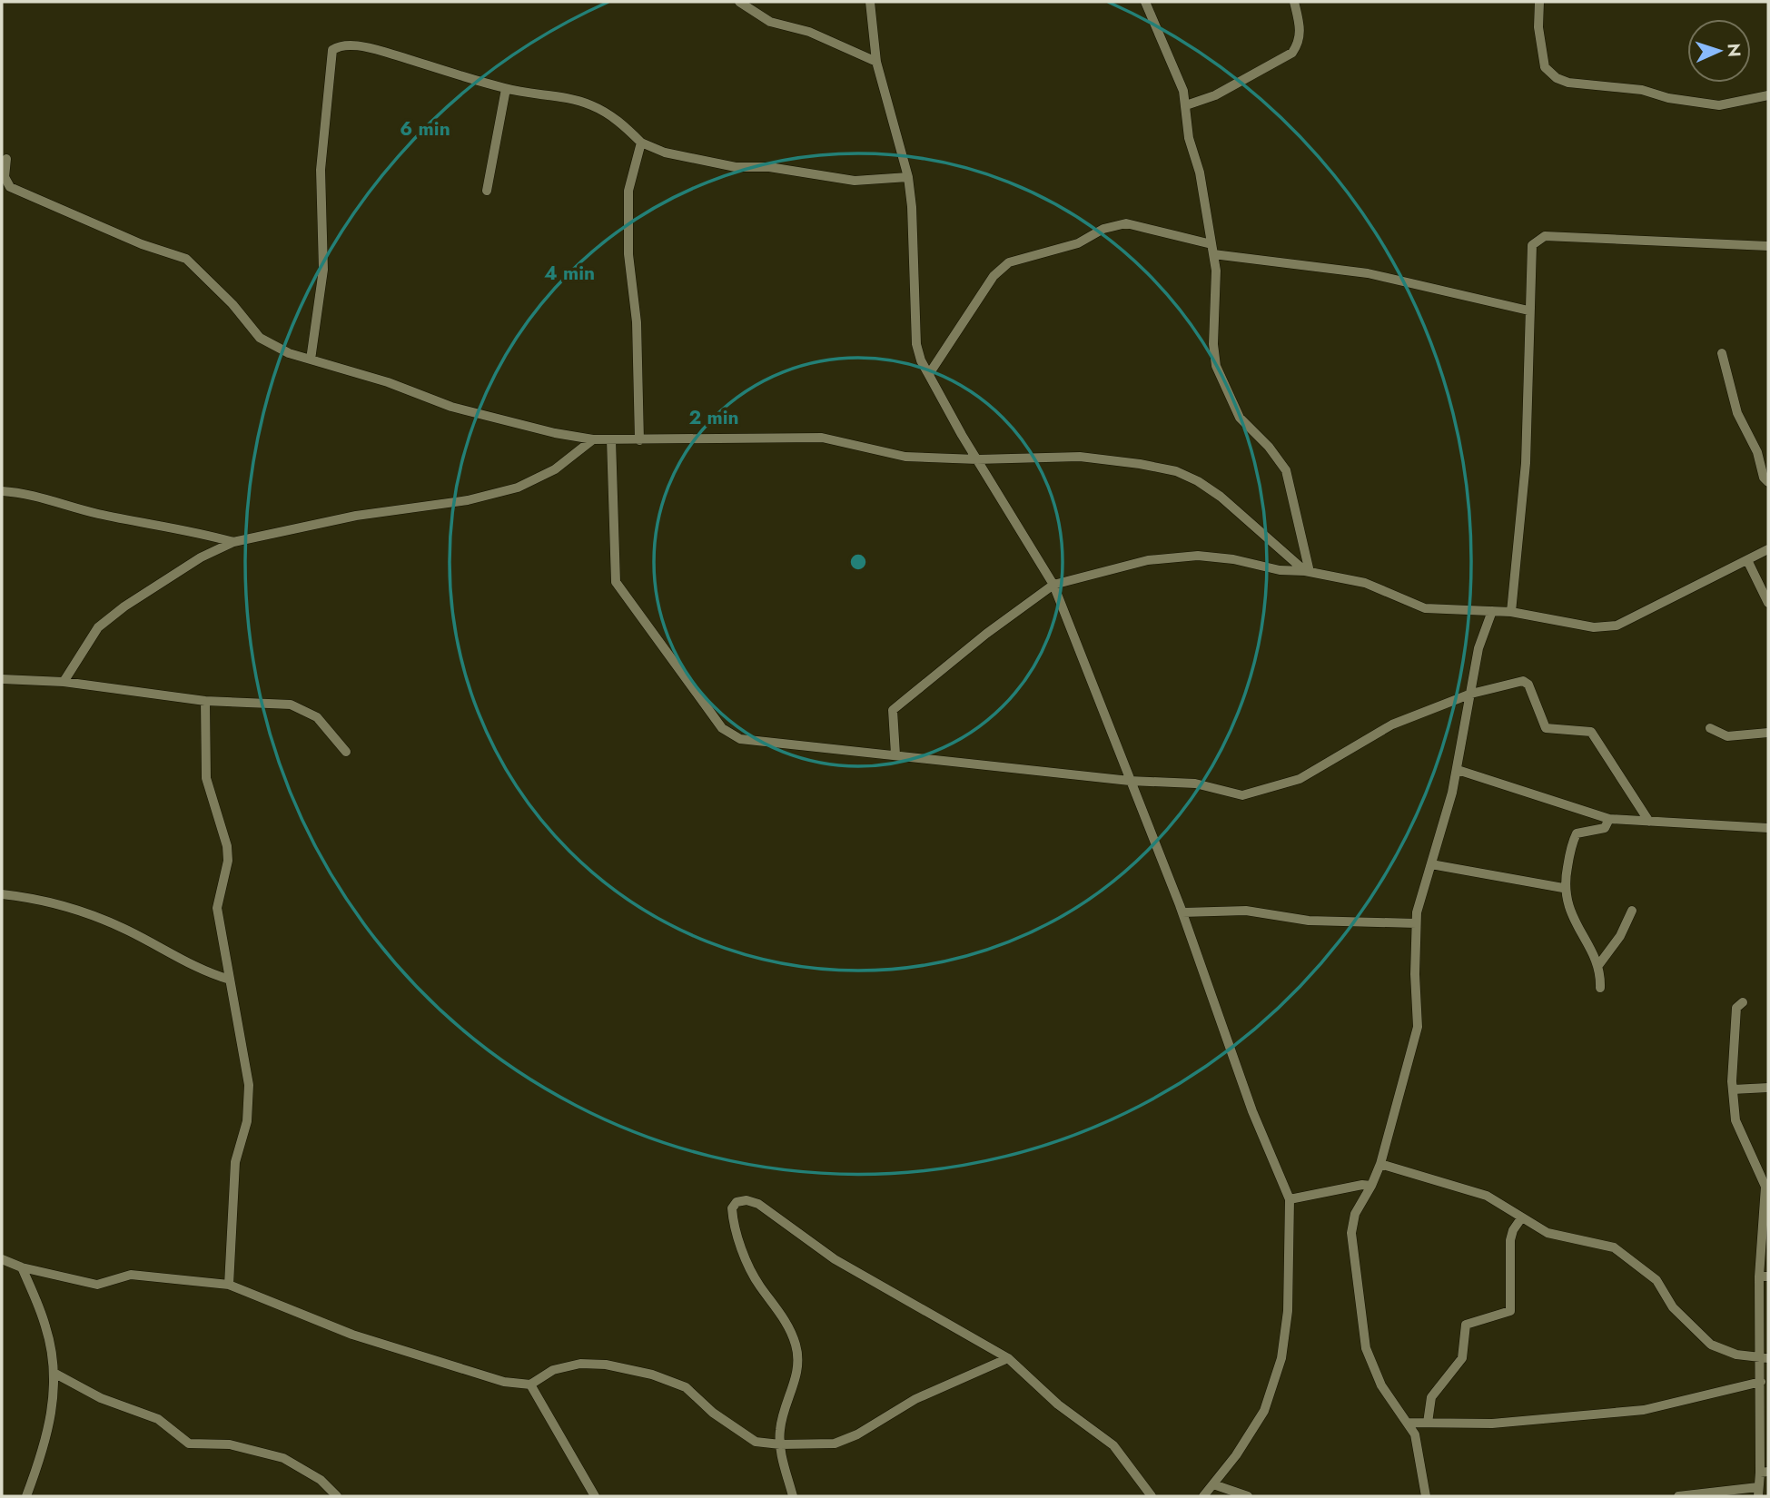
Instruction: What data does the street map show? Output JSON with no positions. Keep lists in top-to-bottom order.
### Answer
{
  "north": "right",
  "rings": ["6 min", "4 min", "2 min"]
}
